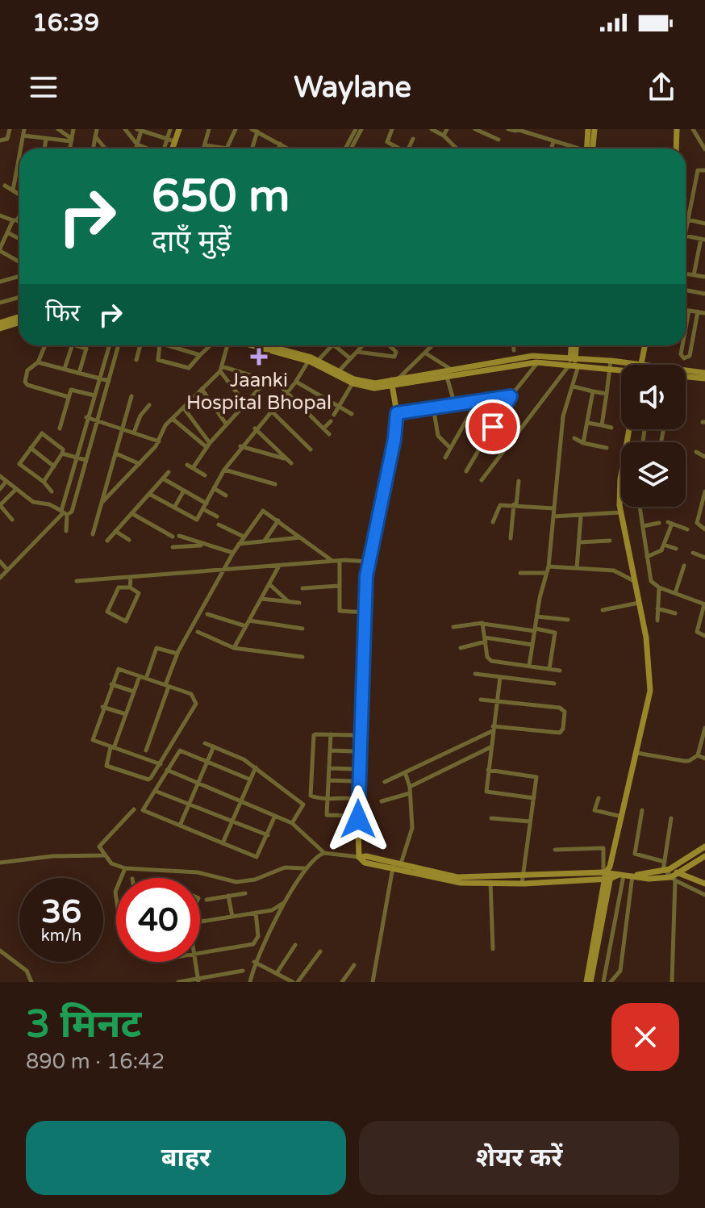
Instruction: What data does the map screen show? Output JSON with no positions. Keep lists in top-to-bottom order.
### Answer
{
  "places": {
    "health": ["Jaanki Hospital Bhopal"]
  },
  "page": {
    "status": "16:39",
    "header": "Waylane",
    "turn": ["650 m", "दाएँ मुड़ें"],
    "then": "फिर",
    "speed": "36 km/h",
    "limit": "40",
    "heading": ["3 मिनट", "890 m · 16:42"],
    "buttons": ["बाहर", "शेयर करें"]
  }
}
